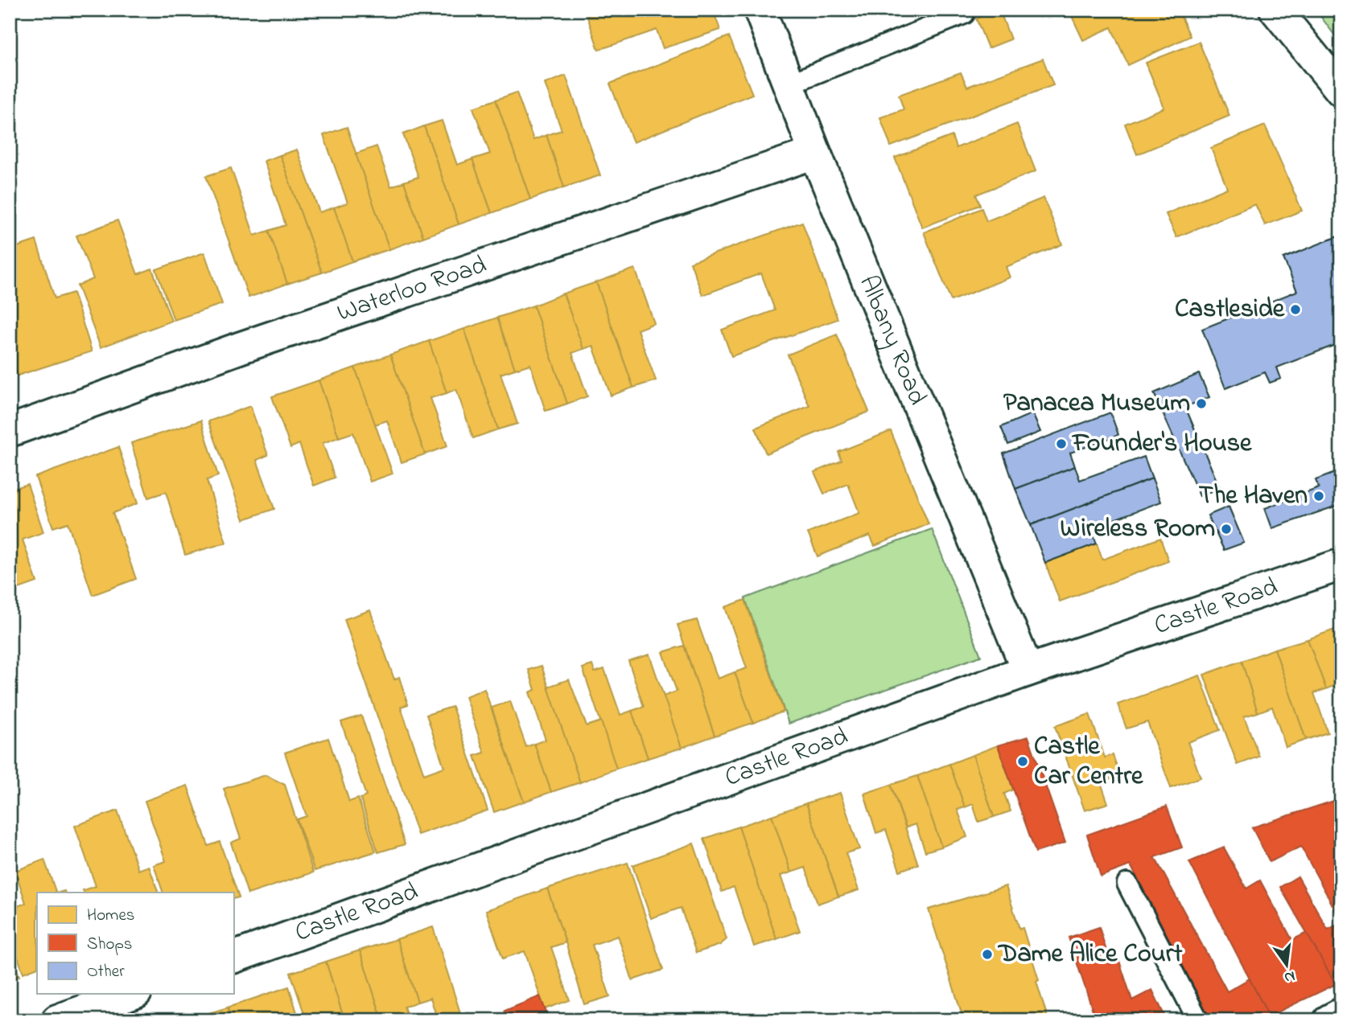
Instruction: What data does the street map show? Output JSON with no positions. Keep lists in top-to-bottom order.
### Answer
{
  "streets": {
    "street": ["Waterloo Road", "Albany Road", "Castle Road"]
  },
  "crossings": [
    ["Waterloo Road", "Albany Road"],
    ["Albany Road", "Castle Road"]
  ],
  "places": [
    "Castleside",
    "Panacea Museum",
    "Founder's House",
    "The Haven",
    "Wireless Room",
    "Castle Car Centre",
    "Dame Alice Court"
  ],
  "legend": ["Homes", "Shops", "Other"],
  "north": "bottom"
}
